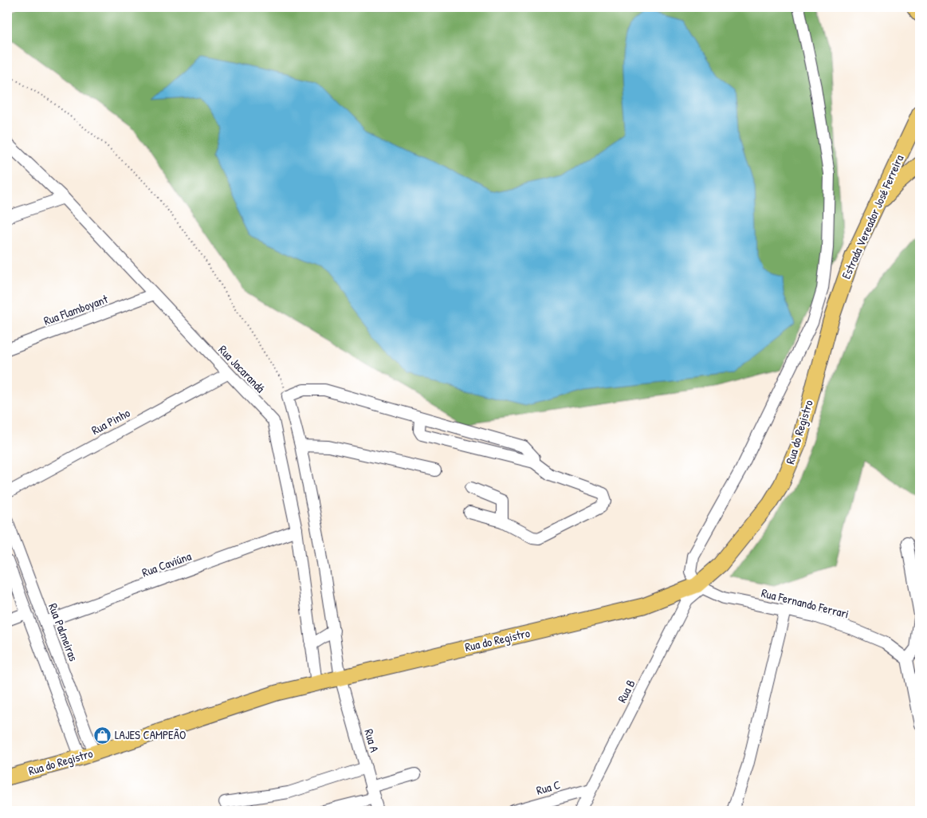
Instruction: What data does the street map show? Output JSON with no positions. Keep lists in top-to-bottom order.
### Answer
{
  "streets": {
    "main road": ["Estrada Vereador José Ferreira", "Rua do Registro"],
    "street": [
      "Rua Flamboyant",
      "Rua Jacarandá",
      "Rua Pinho",
      "Rua Caviúna",
      "Rua Fernando Ferrari",
      "Rua Palmeiras",
      "Rua B",
      "Rua A",
      "Rua C"
    ]
  },
  "crossings": [
    ["Estrada Vereador José Ferreira", "Rua do Registro"],
    ["Rua Flamboyant", "Rua Jacarandá"],
    ["Rua Jacarandá", "Rua Pinho"],
    ["Rua Jacarandá", "Rua do Registro"],
    ["Rua Jacarandá", "Rua Caviúna"],
    ["Rua do Registro", "Rua Fernando Ferrari"],
    ["Rua do Registro", "Rua Palmeiras"],
    ["Rua do Registro", "Rua B"],
    ["Rua do Registro", "Rua A"],
    ["Rua Caviúna", "Rua Palmeiras"],
    ["Rua Fernando Ferrari", "Rua B"],
    ["Rua B", "Rua C"]
  ],
  "places": {
    "shop": ["LAJES CAMPEÃO"]
  }
}
